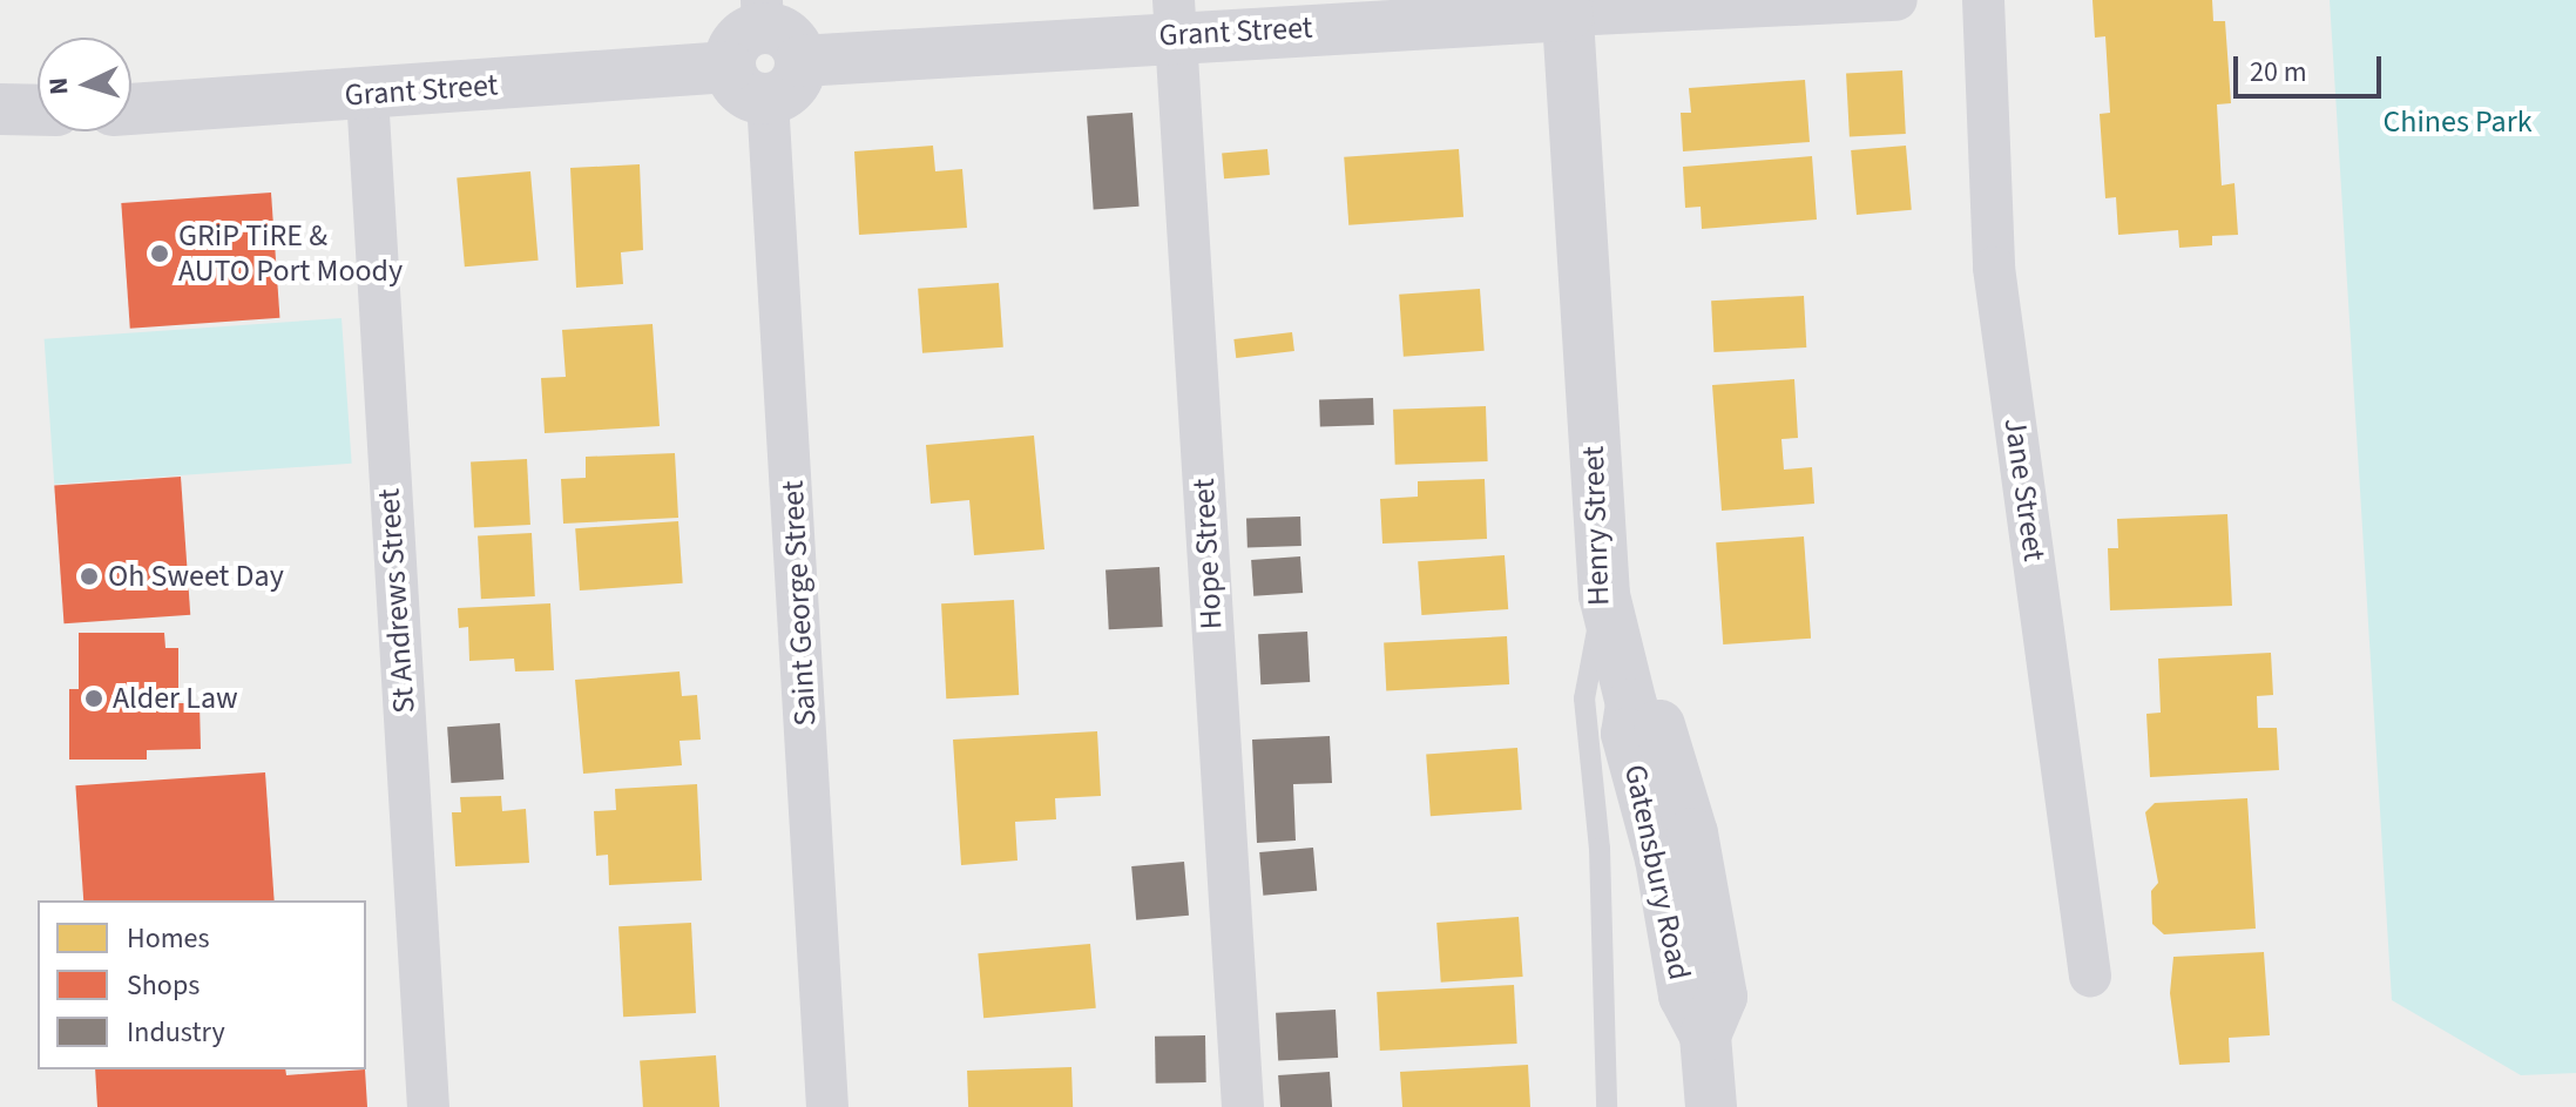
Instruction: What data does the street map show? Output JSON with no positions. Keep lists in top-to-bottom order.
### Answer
{
  "streets": {
    "street": [
      "Grant Street",
      "Jane Street",
      "Henry Street",
      "Hope Street",
      "St Andrews Street",
      "Saint George Street",
      "Gatensbury Road"
    ]
  },
  "crossings": [
    ["Grant Street", "Henry Street"],
    ["Grant Street", "Hope Street"],
    ["Grant Street", "St Andrews Street"],
    ["Grant Street", "Saint George Street"],
    ["Henry Street", "Gatensbury Road"]
  ],
  "parks": ["Chines Park"],
  "places": ["GRiP TiRE & AUTO Port Moody", "Oh Sweet Day", "Alder Law"],
  "legend": ["Homes", "Shops", "Industry"],
  "scale_bar": "20 m",
  "north": "left"
}
